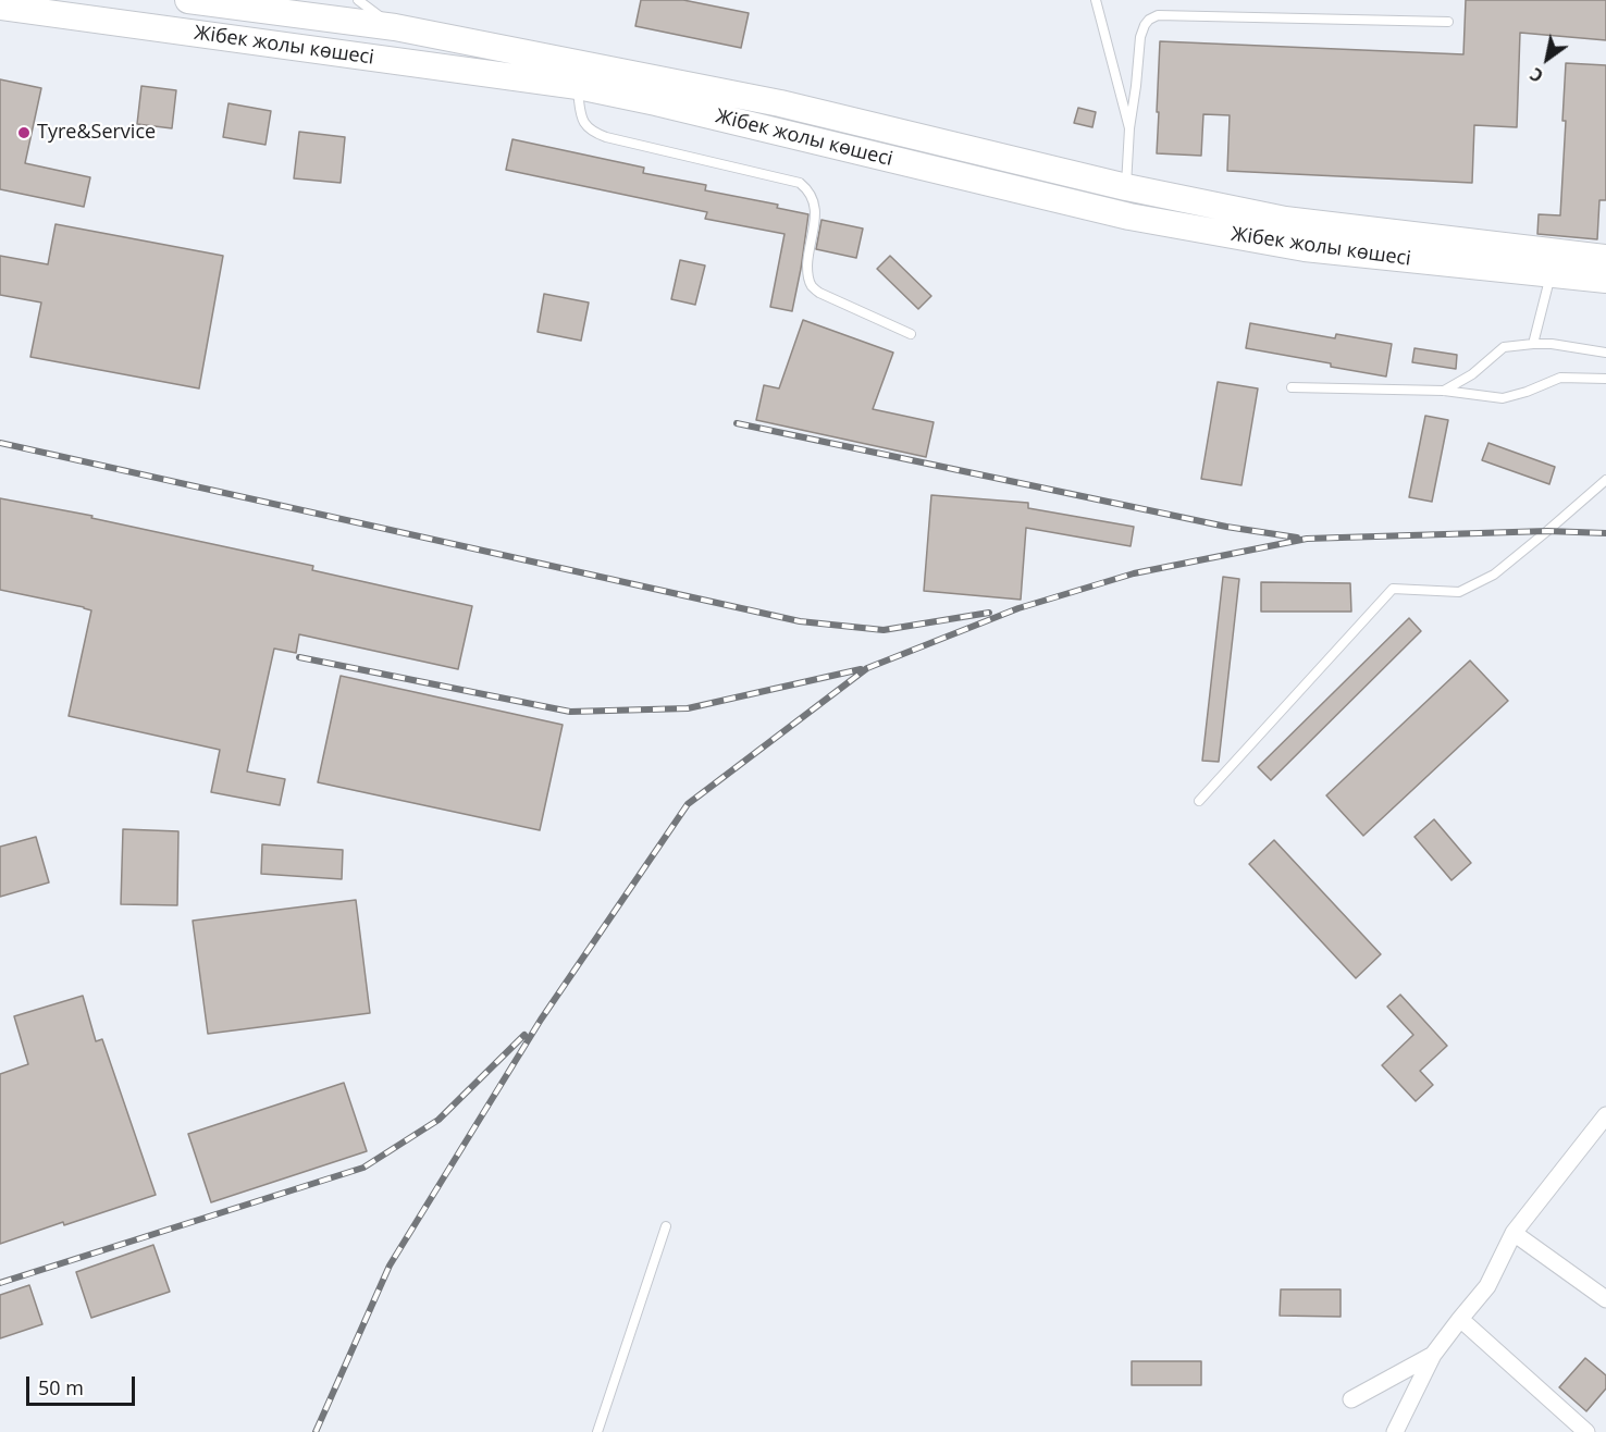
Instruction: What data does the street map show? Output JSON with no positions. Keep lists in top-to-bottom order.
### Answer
{
  "streets": {
    "main road": ["Жібек жолы көшесі"]
  },
  "places": ["Tyre&Service"],
  "scale_bar": "50 m",
  "north": "bottom left"
}
